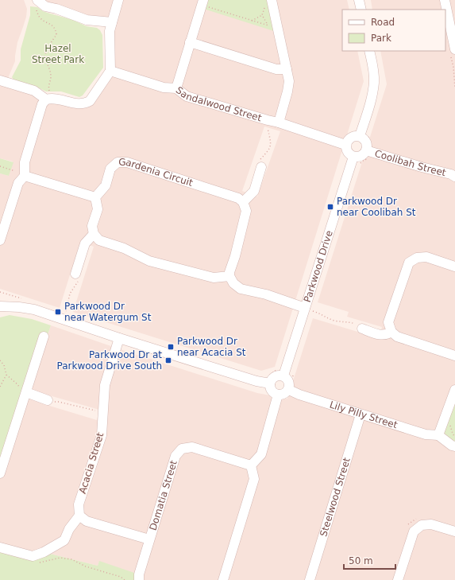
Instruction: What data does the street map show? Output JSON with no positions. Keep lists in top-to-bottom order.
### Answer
{
  "streets": {
    "street": [
      "Sandalwood Street",
      "Coolibah Street",
      "Gardenia Circuit",
      "Parkwood Drive",
      "Lily Pilly Street",
      "Acacia Street",
      "Domatia Street",
      "Steelwood Street"
    ]
  },
  "crossings": [
    ["Sandalwood Street", "Coolibah Street"],
    ["Sandalwood Street", "Parkwood Drive"],
    ["Coolibah Street", "Parkwood Drive"],
    ["Parkwood Drive", "Lily Pilly Street"],
    ["Lily Pilly Street", "Steelwood Street"]
  ],
  "parks": ["Hazel Street Park"],
  "places": {
    "transit": [
      "Parkwood Dr near Coolibah St",
      "Parkwood Dr near Watergum St",
      "Parkwood Dr near Acacia St",
      "Parkwood Dr at Parkwood Drive South"
    ]
  },
  "legend": ["Road", "Park"],
  "scale_bar": "50 m"
}
